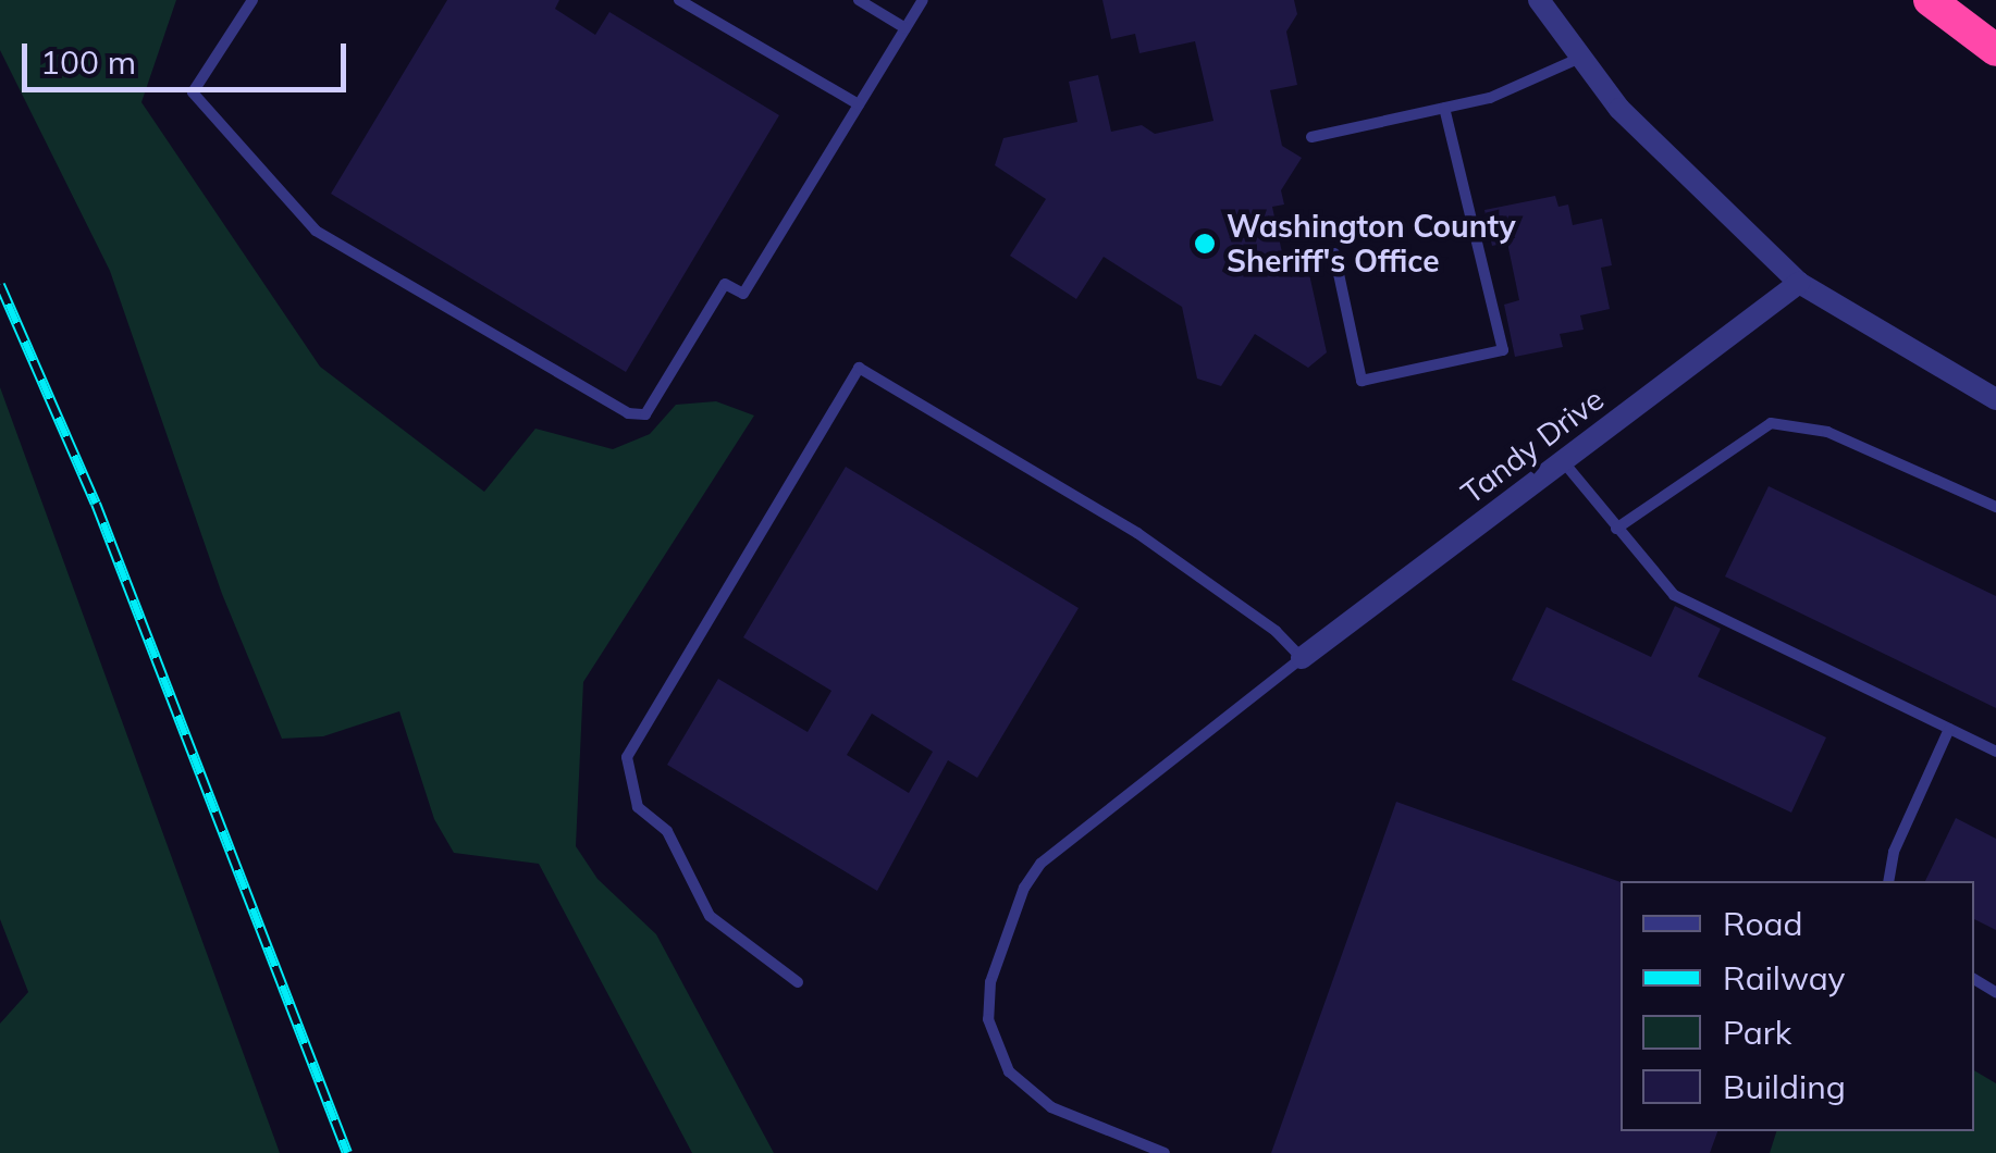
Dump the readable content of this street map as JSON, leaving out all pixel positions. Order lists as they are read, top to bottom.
{
  "streets": {
    "street": ["Tandy Drive"]
  },
  "places": ["Washington County Sheriff's Office"],
  "legend": [
    "Road",
    "Railway",
    "Park",
    "Building"
  ],
  "scale_bar": "100 m"
}
